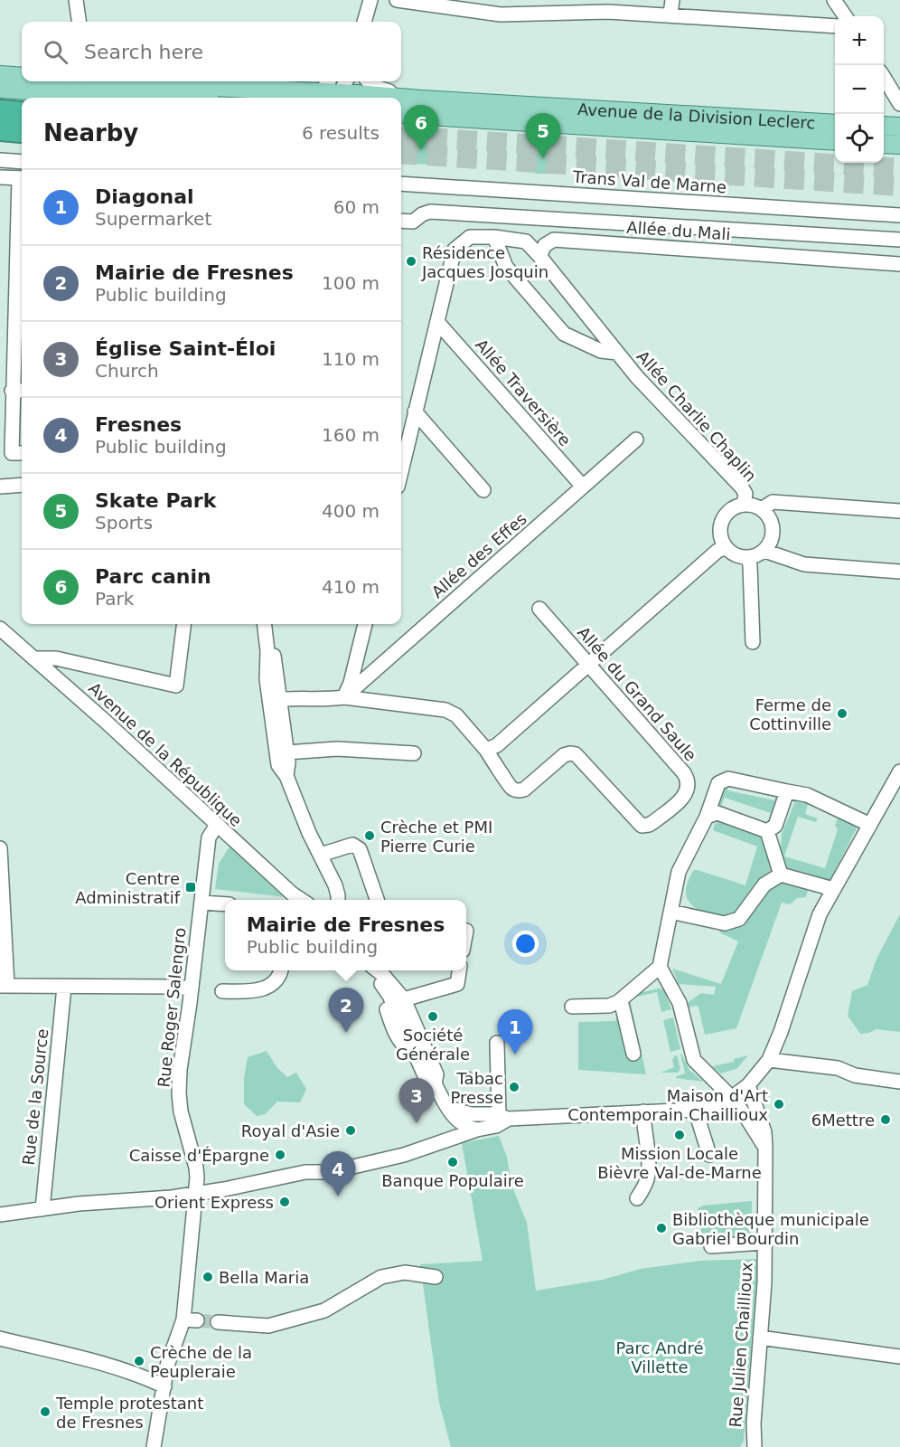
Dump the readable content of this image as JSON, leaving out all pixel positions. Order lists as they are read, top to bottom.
{
  "streets": {
    "main road": ["Avenue de la Division Leclerc"],
    "street": [
      "Trans Val de Marne",
      "Allée du Mali",
      "Allée Traversière",
      "Allée Charlie Chaplin",
      "Allée des Effes",
      "Allée du Grand Saule",
      "Avenue de la République",
      "Rue Roger Salengro",
      "Rue de la Source",
      "Rue Julien Chaillioux"
    ]
  },
  "crossings": [
    ["Allée du Mali", "Allée Charlie Chaplin"],
    ["Allée Traversière", "Allée des Effes"],
    ["Avenue de la République", "Rue Roger Salengro"]
  ],
  "parks": ["Parc André Villette"],
  "places": {
    "other": [
      "Résidence Jacques Josquin",
      "Ferme de Cottinville",
      "Crèche et PMI Pierre Curie",
      "Société Générale",
      "Tabac Presse",
      "Maison d'Art Contemporain Chaillioux",
      "6Mettre",
      "Royal d'Asie",
      "Mission Locale Bièvre Val-de-Marne",
      "Caisse d'Épargne",
      "Banque Populaire",
      "Orient Express",
      "Bibliothèque municipale Gabriel Bourdin",
      "Bella Maria",
      "Crèche de la Peupleraie",
      "Temple protestant de Fresnes"
    ],
    "transit": ["Centre Administratif"]
  },
  "page": {
    "map_buttons": ["+", "−"],
    "search": "Search here",
    "heading": ["Nearby", "6 results"],
    "pins": [
      "6",
      "5",
      "2",
      "1",
      "3",
      "4"
    ],
    "list": [
      {
        "mark": "1",
        "name": "Diagonal",
        "note": "Supermarket",
        "value": "60 m"
      },
      {
        "mark": "2",
        "name": "Mairie de Fresnes",
        "note": "Public building",
        "value": "100 m"
      },
      {
        "mark": "3",
        "name": "Église Saint-Éloi",
        "note": "Church",
        "value": "110 m"
      },
      {
        "mark": "4",
        "name": "Fresnes",
        "note": "Public building",
        "value": "160 m"
      },
      {
        "mark": "5",
        "name": "Skate Park",
        "note": "Sports",
        "value": "400 m"
      },
      {
        "mark": "6",
        "name": "Parc canin",
        "note": "Park",
        "value": "410 m"
      }
    ],
    "popup": ["Mairie de Fresnes", "Public building"]
  }
}
